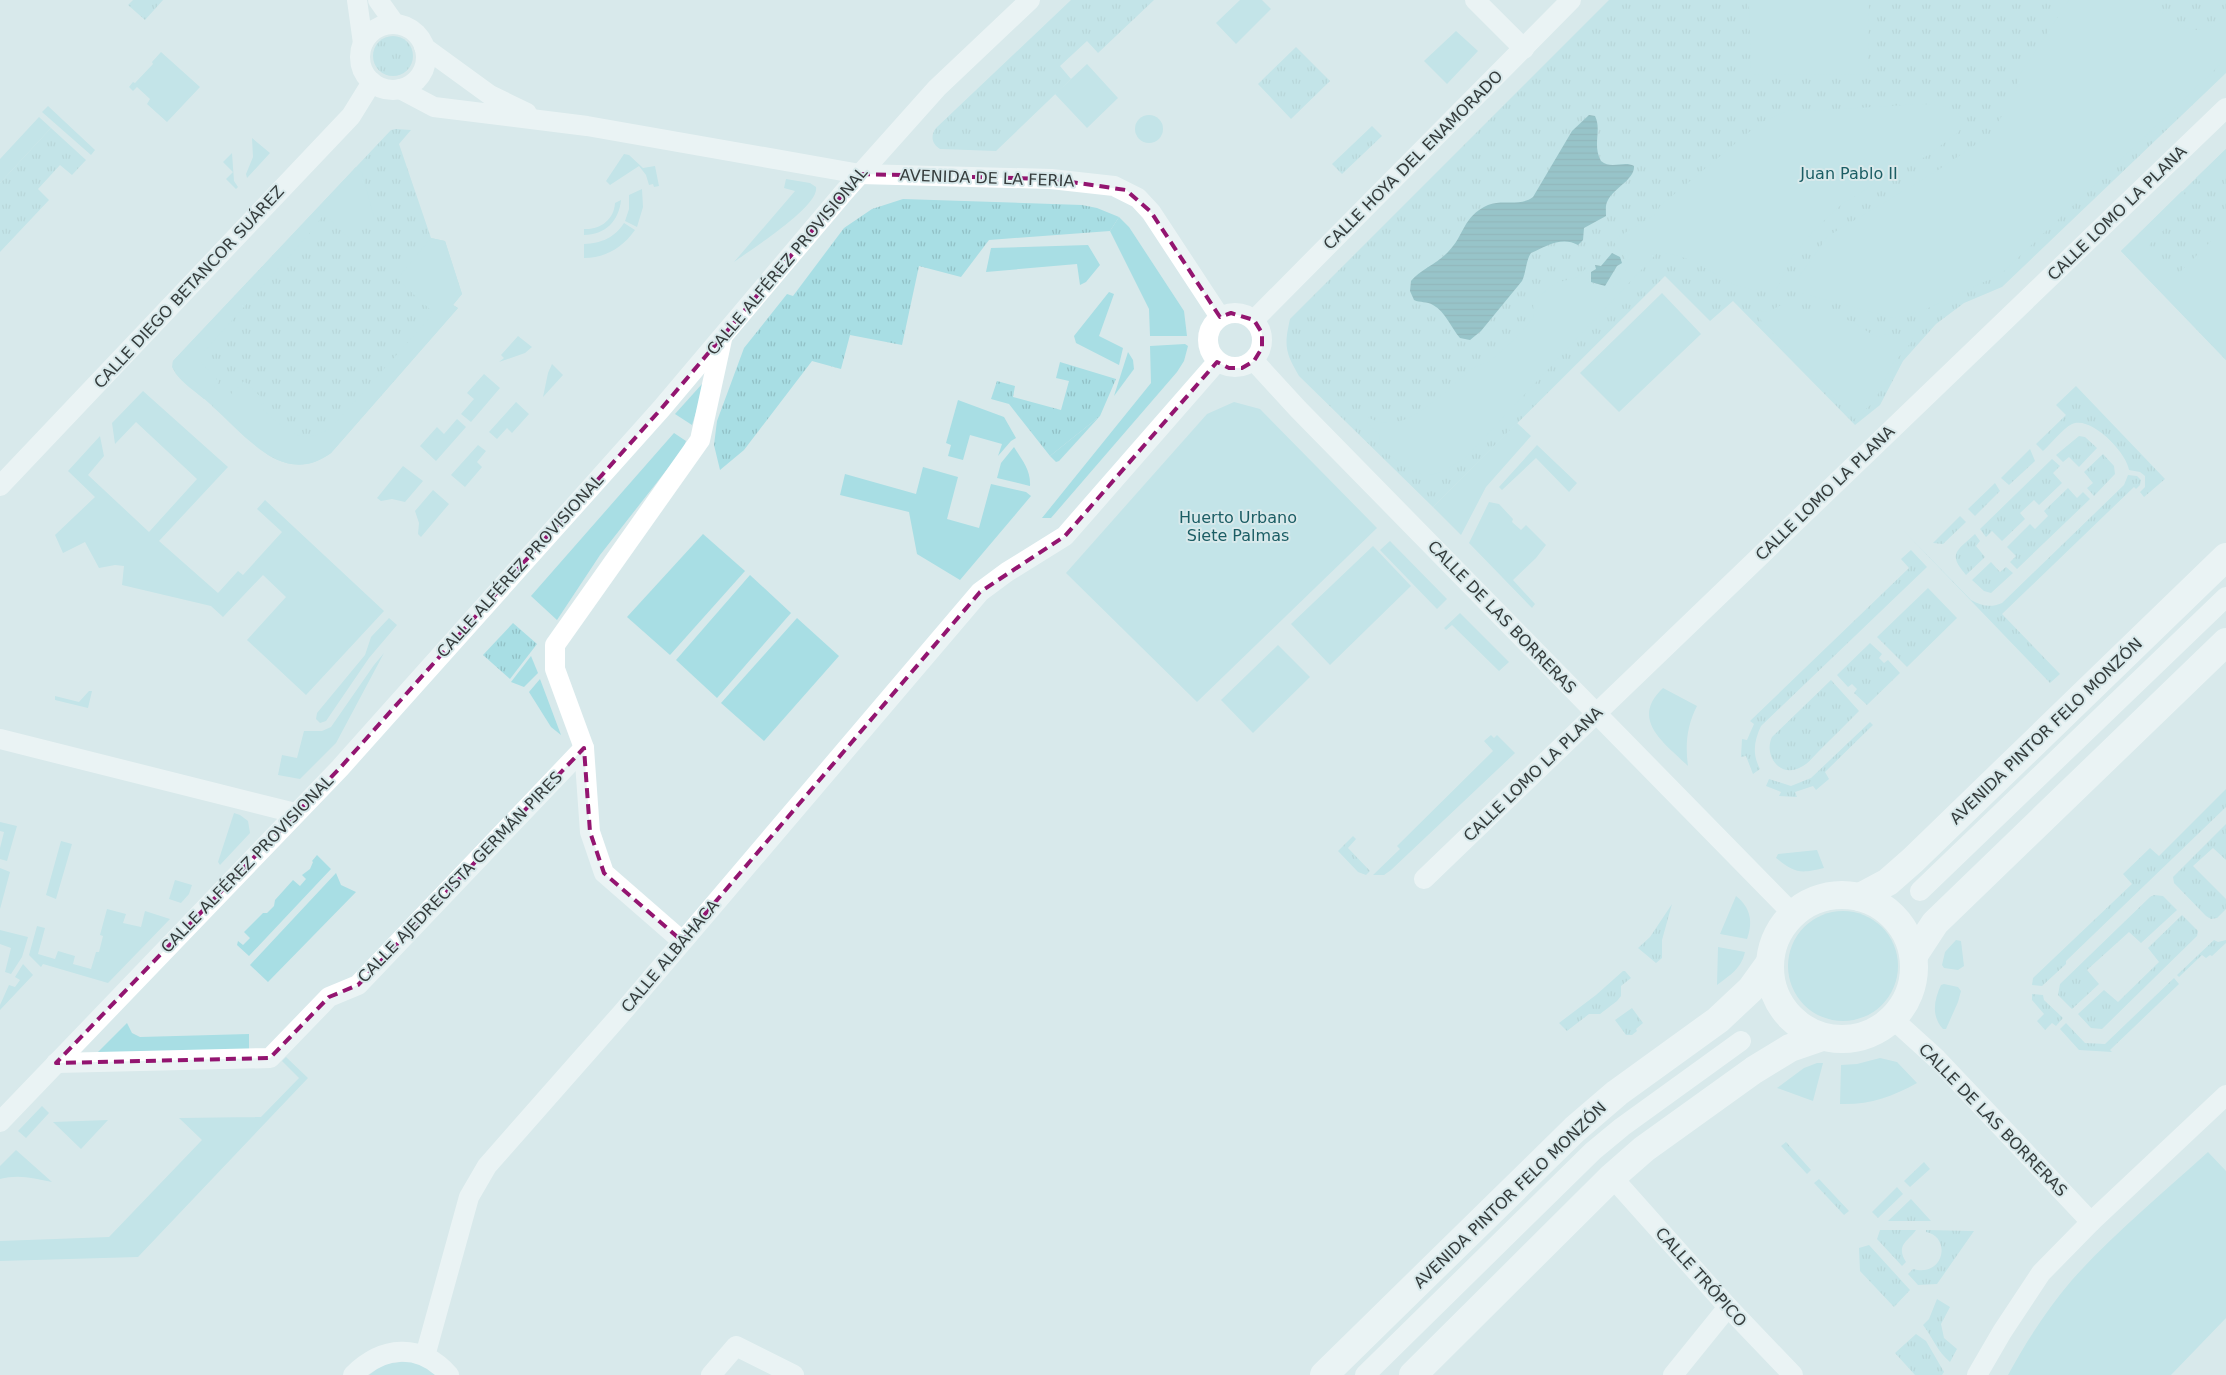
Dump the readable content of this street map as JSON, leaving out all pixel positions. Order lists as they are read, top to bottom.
{
  "streets": {
    "street": [
      "CALLE HOYA DEL ENAMORADO",
      "AVENIDA DE LA FERIA",
      "CALLE LOMO LA PLANA",
      "CALLE ALFÉREZ PROVISIONAL",
      "CALLE DIEGO BETANCOR SUÁREZ",
      "CALLE DE LAS BORRERAS",
      "AVENIDA PINTOR FELO MONZÓN",
      "CALLE AJEDRECISTA GERMÁN PIRES",
      "CALLE ALBAHACA",
      "CALLE TRÓPICO"
    ]
  },
  "crossings": [
    ["CALLE HOYA DEL ENAMORADO", "AVENIDA DE LA FERIA"],
    ["CALLE HOYA DEL ENAMORADO", "CALLE DE LAS BORRERAS"],
    ["CALLE HOYA DEL ENAMORADO", "CALLE ALBAHACA"],
    ["AVENIDA DE LA FERIA", "CALLE ALFÉREZ PROVISIONAL"],
    ["AVENIDA DE LA FERIA", "CALLE DIEGO BETANCOR SUÁREZ"],
    ["AVENIDA DE LA FERIA", "CALLE DE LAS BORRERAS"],
    ["AVENIDA DE LA FERIA", "CALLE ALBAHACA"],
    ["CALLE LOMO LA PLANA", "CALLE DE LAS BORRERAS"],
    ["CALLE ALFÉREZ PROVISIONAL", "CALLE AJEDRECISTA GERMÁN PIRES"],
    ["CALLE DE LAS BORRERAS", "AVENIDA PINTOR FELO MONZÓN"],
    ["CALLE DE LAS BORRERAS", "CALLE ALBAHACA"]
  ],
  "parks": ["Juan Pablo II", "Huerto Urbano Siete Palmas"]
}
